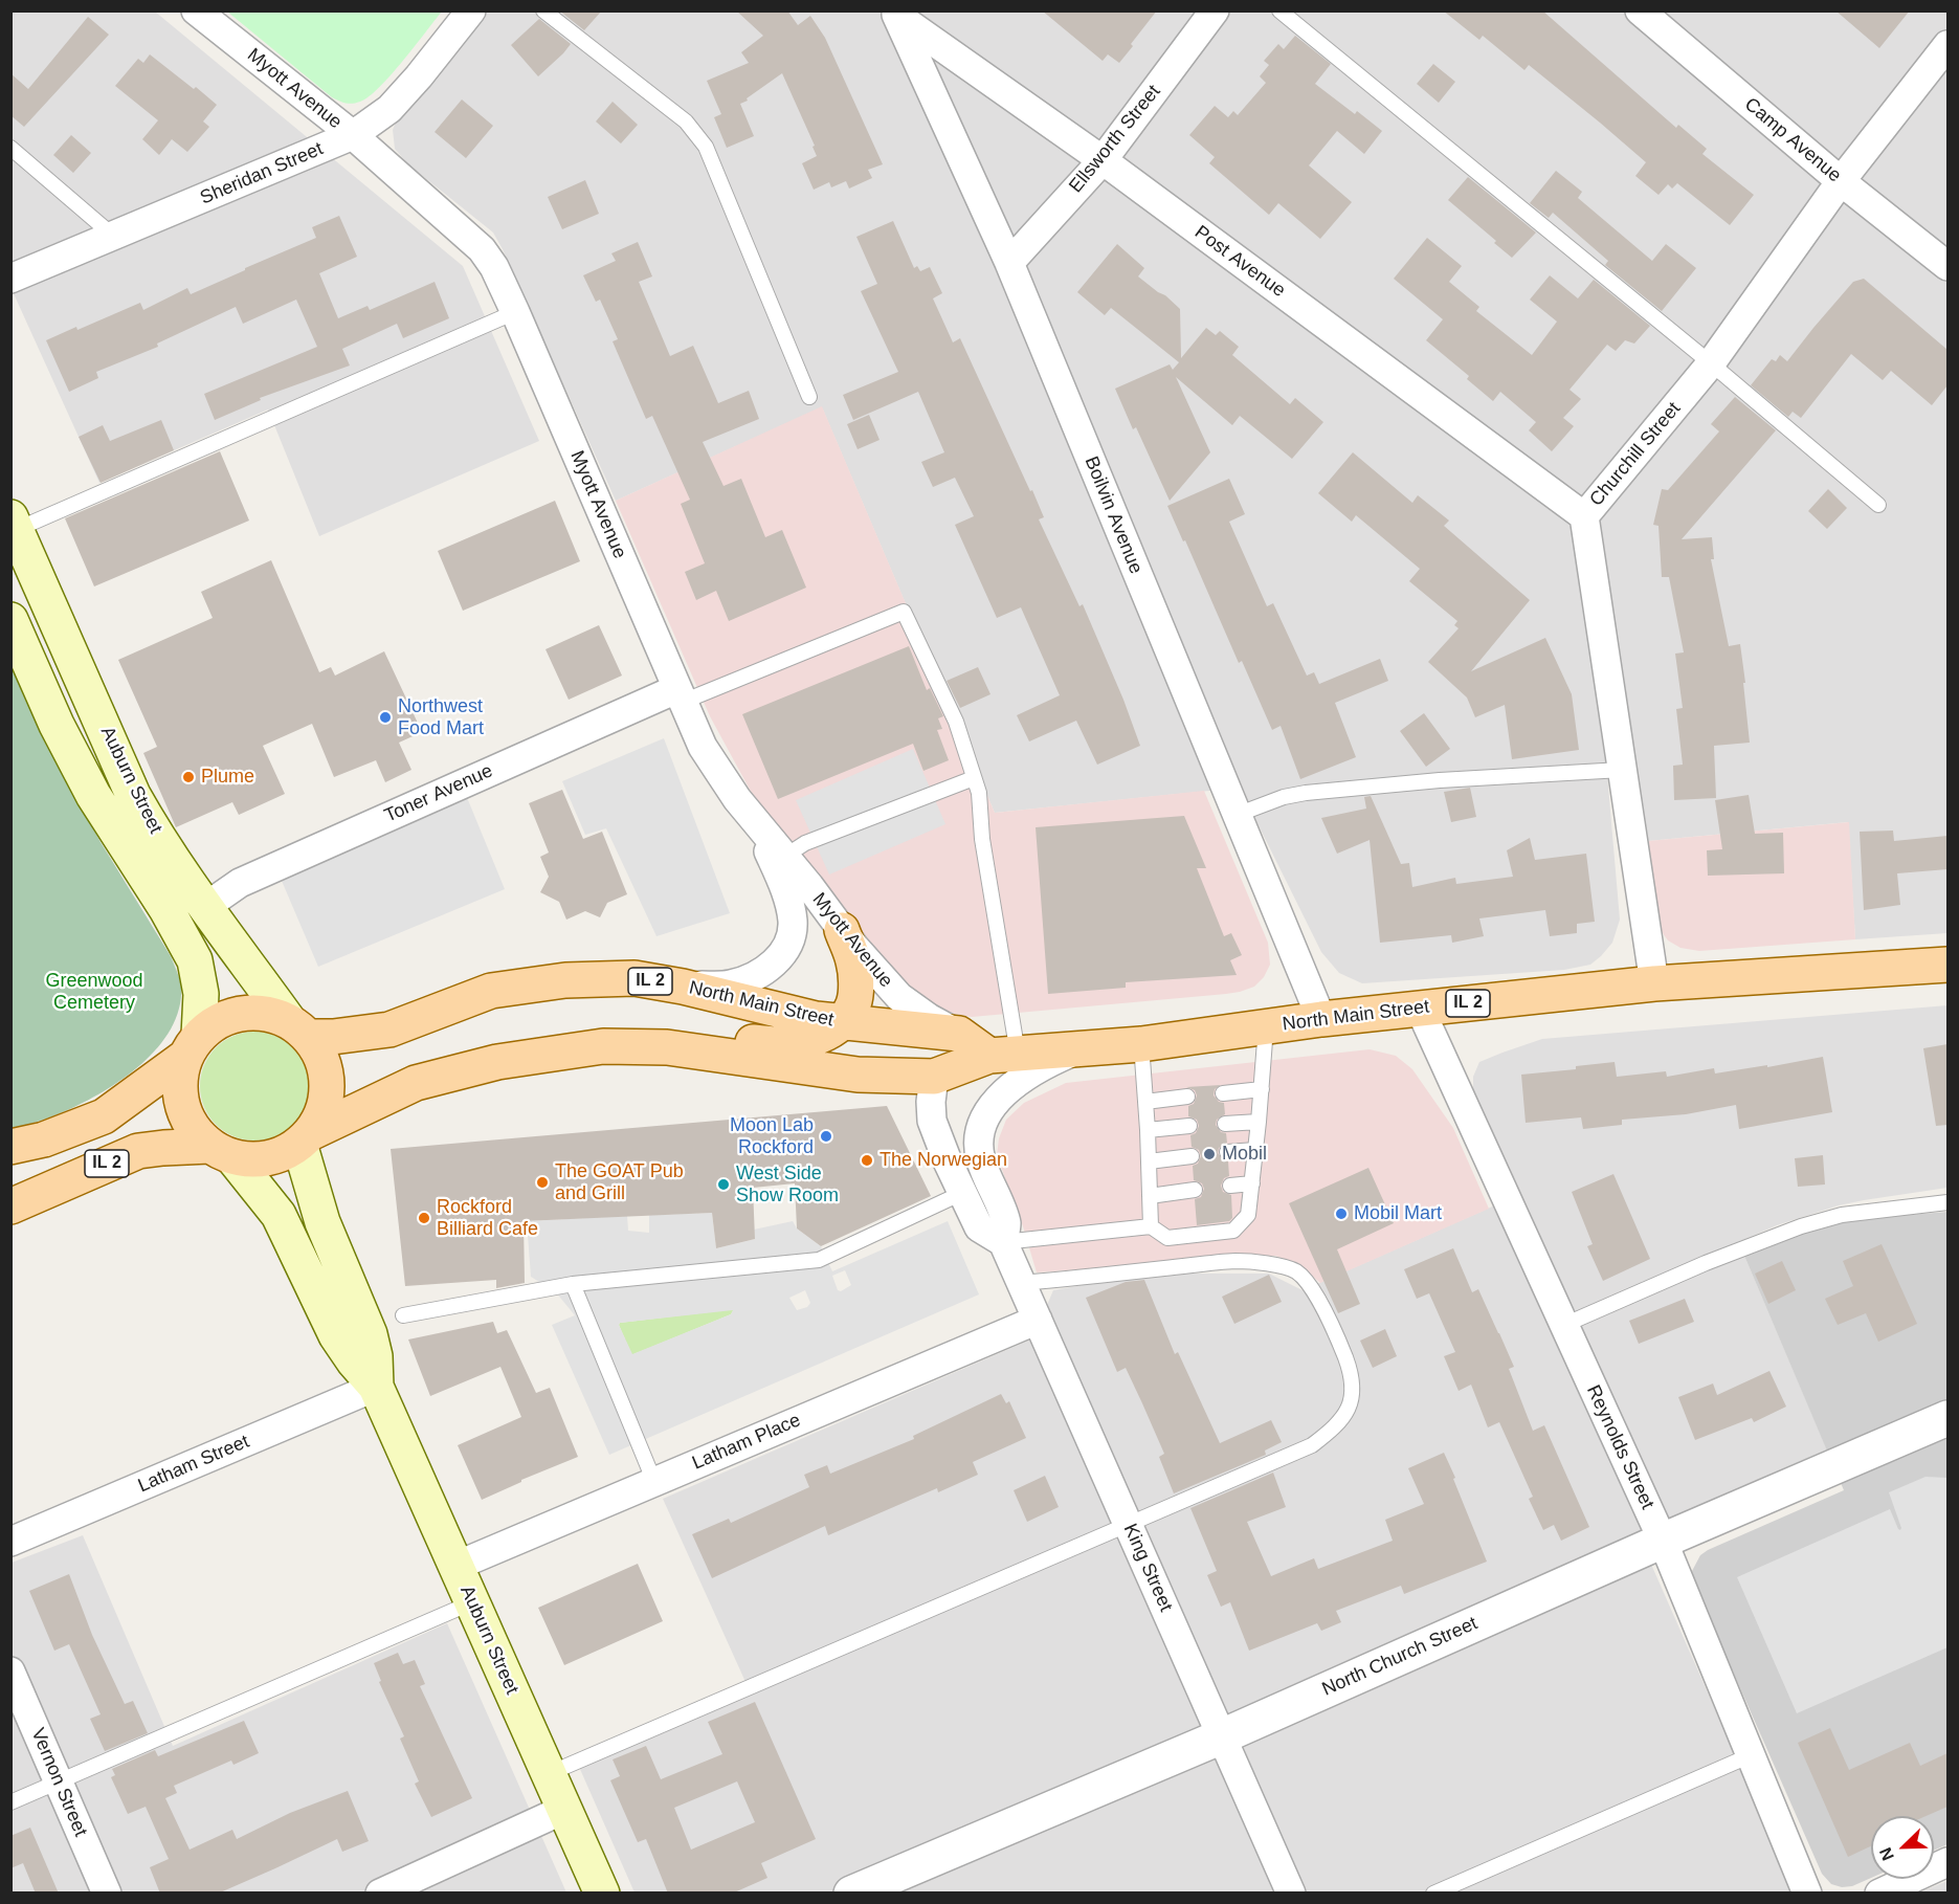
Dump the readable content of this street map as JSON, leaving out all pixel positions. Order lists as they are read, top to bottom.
{
  "streets": {
    "main road": ["Auburn Street", "IL 2", "North Main Street"],
    "street": [
      "Myott Avenue",
      "Ellsworth Street",
      "Camp Avenue",
      "Sheridan Street",
      "Post Avenue",
      "Churchill Street",
      "Boilvin Avenue",
      "Toner Avenue",
      "Latham Place",
      "Reynolds Street",
      "Latham Street",
      "King Street",
      "North Church Street",
      "Vernon Street"
    ]
  },
  "crossings": [
    ["Myott Avenue", "Sheridan Street"],
    ["Myott Avenue", "Toner Avenue"],
    ["Myott Avenue", "North Main Street"],
    ["Ellsworth Street", "Post Avenue"],
    ["Ellsworth Street", "Boilvin Avenue"],
    ["Camp Avenue", "Churchill Street"],
    ["Post Avenue", "Churchill Street"],
    ["Post Avenue", "Boilvin Avenue"],
    ["Churchill Street", "North Main Street"],
    ["Boilvin Avenue", "North Main Street"],
    ["Auburn Street", "Toner Avenue"],
    ["Auburn Street", "IL 2"],
    ["Auburn Street", "North Main Street"],
    ["Auburn Street", "Latham Place"],
    ["Auburn Street", "Latham Street"],
    ["IL 2", "North Main Street"],
    ["North Main Street", "Reynolds Street"],
    ["North Main Street", "King Street"],
    ["Latham Place", "King Street"],
    ["Reynolds Street", "North Church Street"],
    ["King Street", "North Church Street"]
  ],
  "parks": ["Greenwood Cemetery"],
  "places": [
    "Northwest Food Mart",
    "Plume",
    "Moon Lab Rockford",
    "Mobil",
    "The Norwegian",
    "The GOAT Pub and Grill",
    "West Side Show Room",
    "Mobil Mart",
    "Rockford Billiard Cafe"
  ],
  "north": "bottom left"
}
